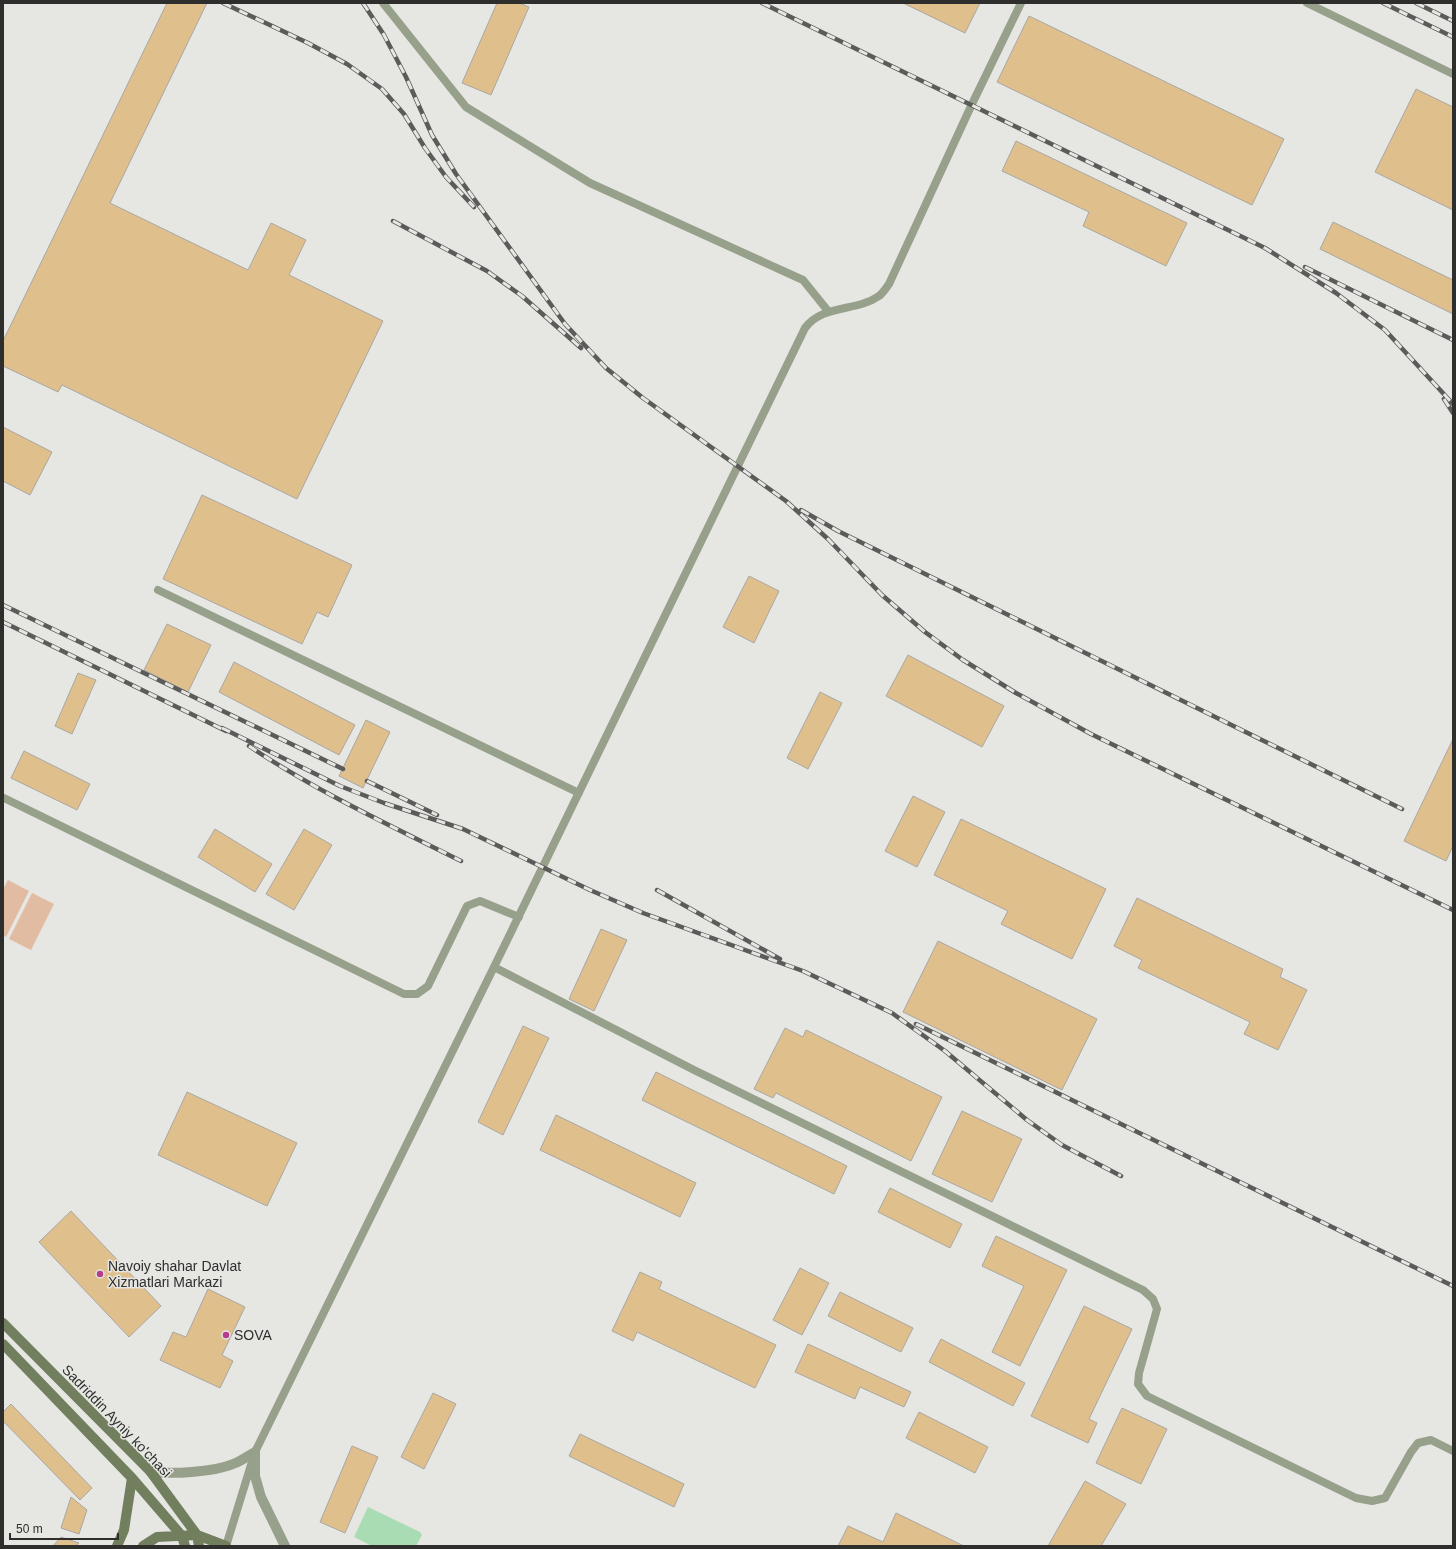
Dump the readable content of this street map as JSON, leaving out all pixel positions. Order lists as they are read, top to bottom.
{
  "streets": {
    "main road": ["Sadriddin Ayniy ko'chasi"]
  },
  "places": ["Navoiy shahar Davlat Xizmatlari Markazi", "SOVA"],
  "scale_bar": "50 m"
}
